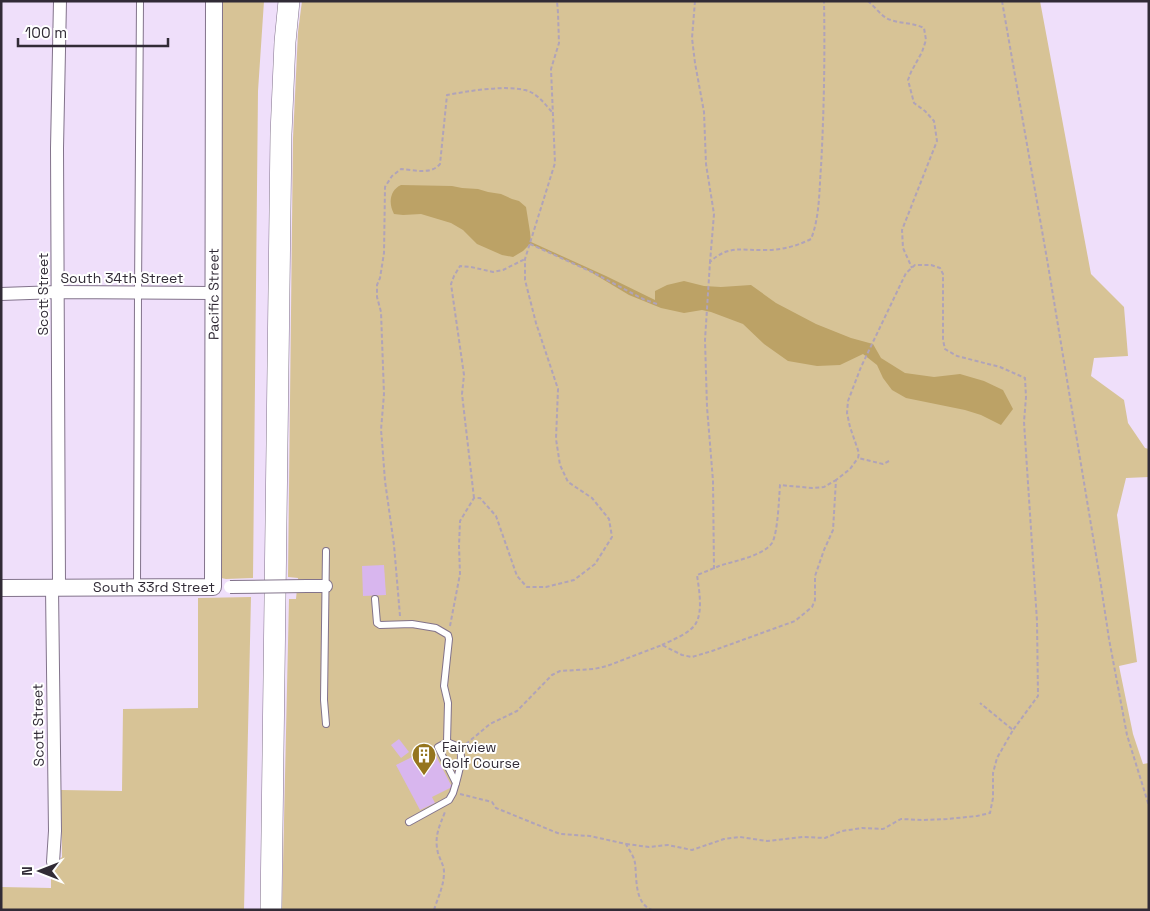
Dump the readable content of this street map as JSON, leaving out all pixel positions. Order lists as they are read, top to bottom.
{
  "streets": {
    "street": [
      "South 34th Street",
      "Scott Street",
      "Pacific Street",
      "South 33rd Street"
    ]
  },
  "crossings": [
    ["South 34th Street", "Scott Street"],
    ["South 34th Street", "Pacific Street"],
    ["Scott Street", "South 33rd Street"],
    ["Pacific Street", "South 33rd Street"]
  ],
  "places": {
    "building": ["Fairview Golf Course"]
  },
  "scale_bar": "100 m",
  "north": "left"
}
